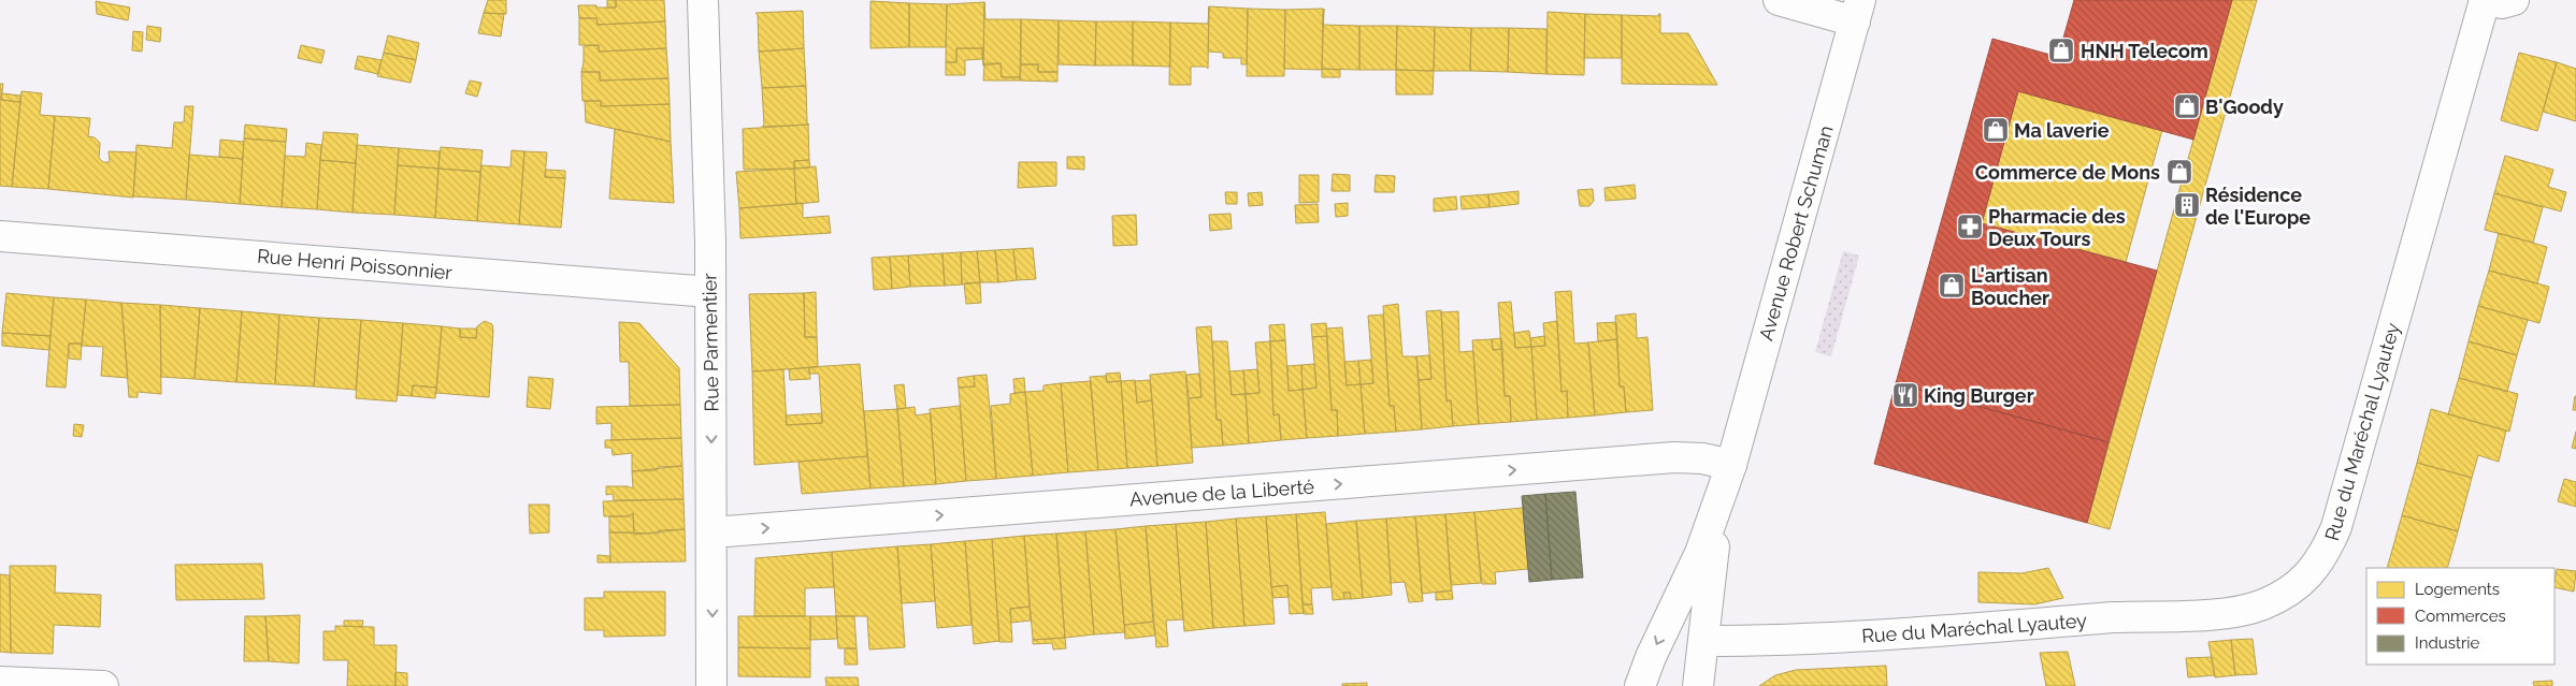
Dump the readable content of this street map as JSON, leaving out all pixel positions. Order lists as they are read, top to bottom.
{
  "streets": {
    "street": [
      "Avenue Robert Schuman",
      "Rue Henri Poissonnier",
      "Rue Parmentier",
      "Rue du Maréchal Lyautey",
      "Avenue de la Liberté"
    ]
  },
  "crossings": [
    ["Avenue Robert Schuman", "Rue du Maréchal Lyautey"],
    ["Avenue Robert Schuman", "Avenue de la Liberté"],
    ["Rue Henri Poissonnier", "Rue Parmentier"],
    ["Rue Parmentier", "Avenue de la Liberté"]
  ],
  "one_way": ["Rue Parmentier", "Avenue de la Liberté"],
  "places": {
    "shop": [
      "HNH Telecom",
      "B'Goody",
      "Ma laverie",
      "Commerce de Mons",
      "L'artisan Boucher"
    ],
    "building": ["Résidence de l'Europe"],
    "pharmacy": ["Pharmacie des Deux Tours"],
    "restaurant": ["King Burger"]
  },
  "legend": ["Logements", "Commerces", "Industrie"]
}
